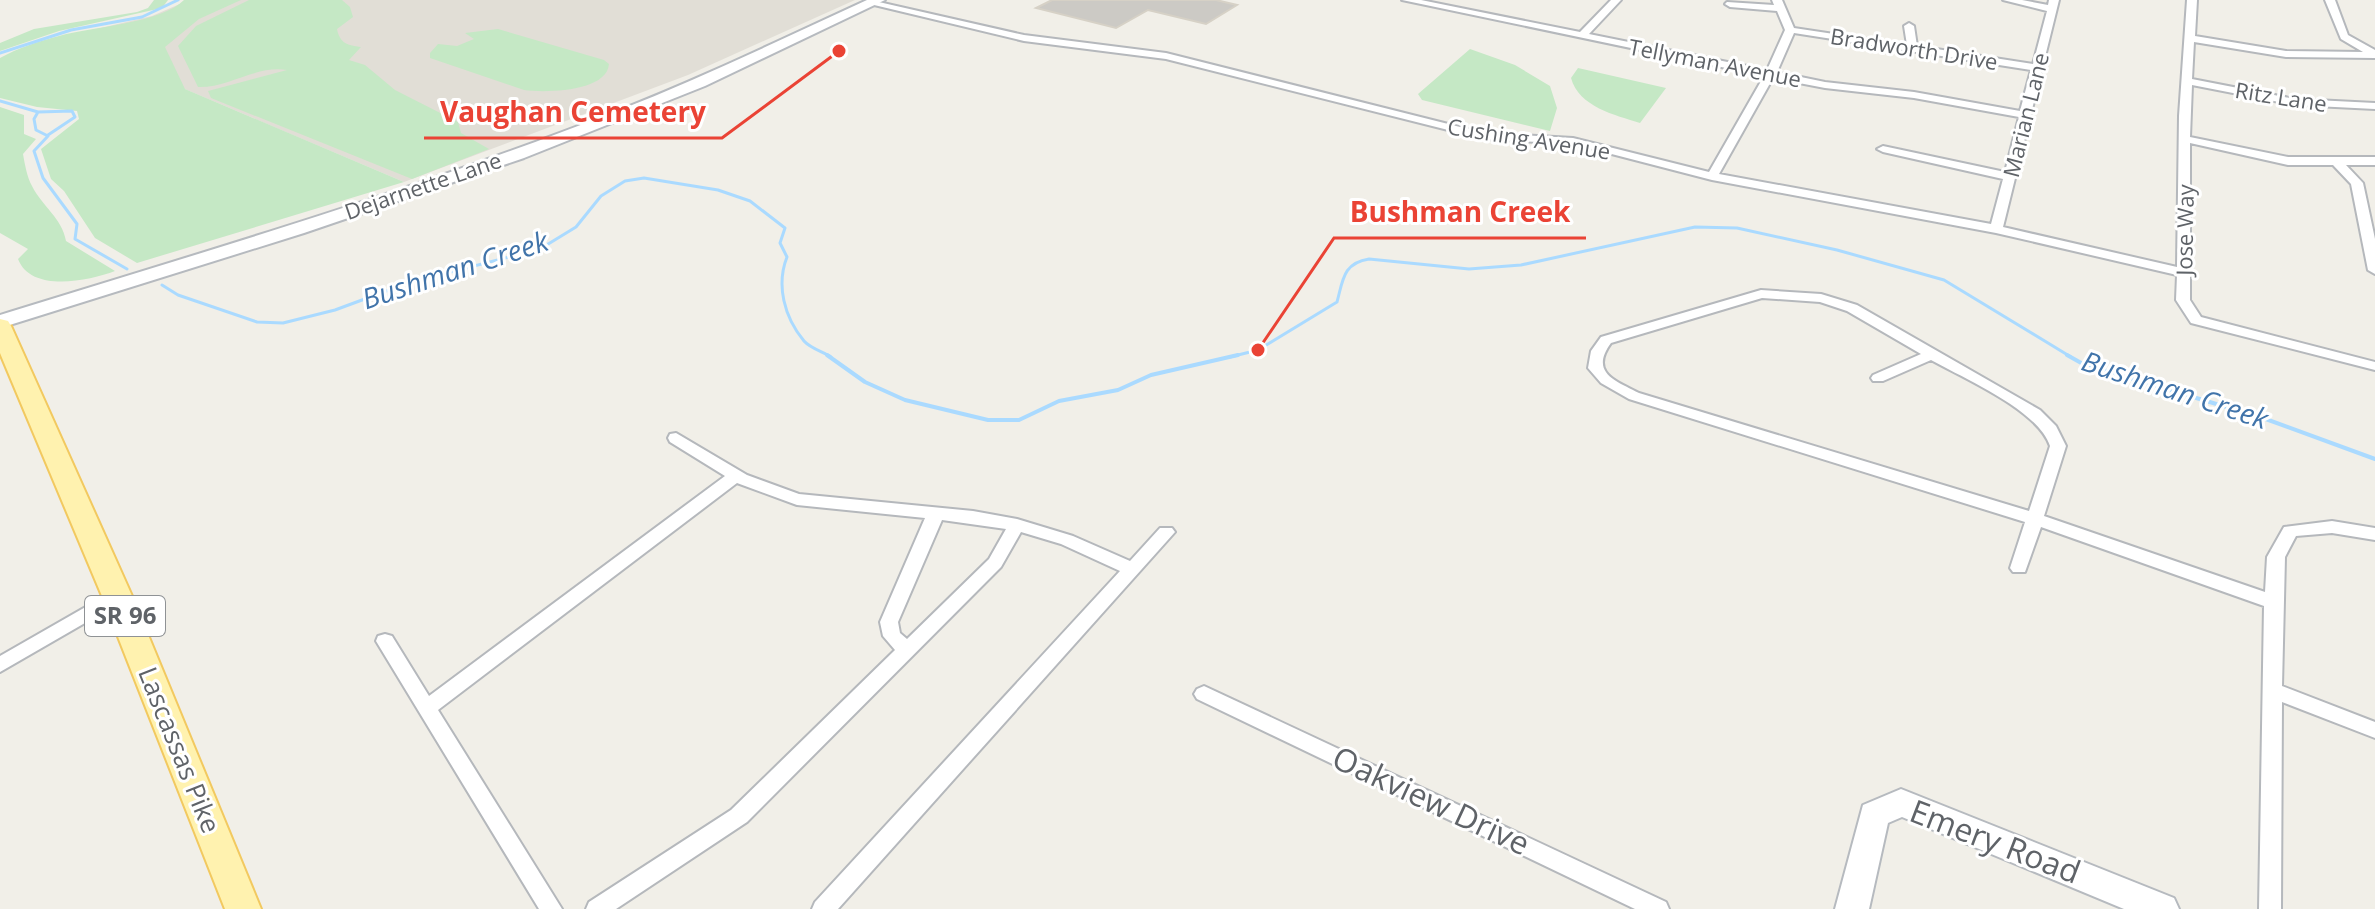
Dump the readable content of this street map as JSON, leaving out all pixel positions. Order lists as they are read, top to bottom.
{
  "streets": {
    "main road": [
      "Dejarnette Lane",
      "SR 96",
      "Lascassas Pike",
      "Emery Road"
    ],
    "street": [
      "Bradworth Drive",
      "Tellyman Avenue",
      "Ritz Lane",
      "Marian Lane",
      "Cushing Avenue",
      "Jose Way",
      "Oakview Drive"
    ]
  },
  "crossings": [
    ["Bradworth Drive", "Marian Lane"],
    ["Tellyman Avenue", "Marian Lane"],
    ["Ritz Lane", "Jose Way"],
    ["Marian Lane", "Cushing Avenue"],
    ["Cushing Avenue", "Dejarnette Lane"],
    ["Cushing Avenue", "Jose Way"],
    ["Dejarnette Lane", "Lascassas Pike"]
  ],
  "water": ["Bushman Creek"],
  "places": ["Vaughan Cemetery", "Bushman Creek"]
}
